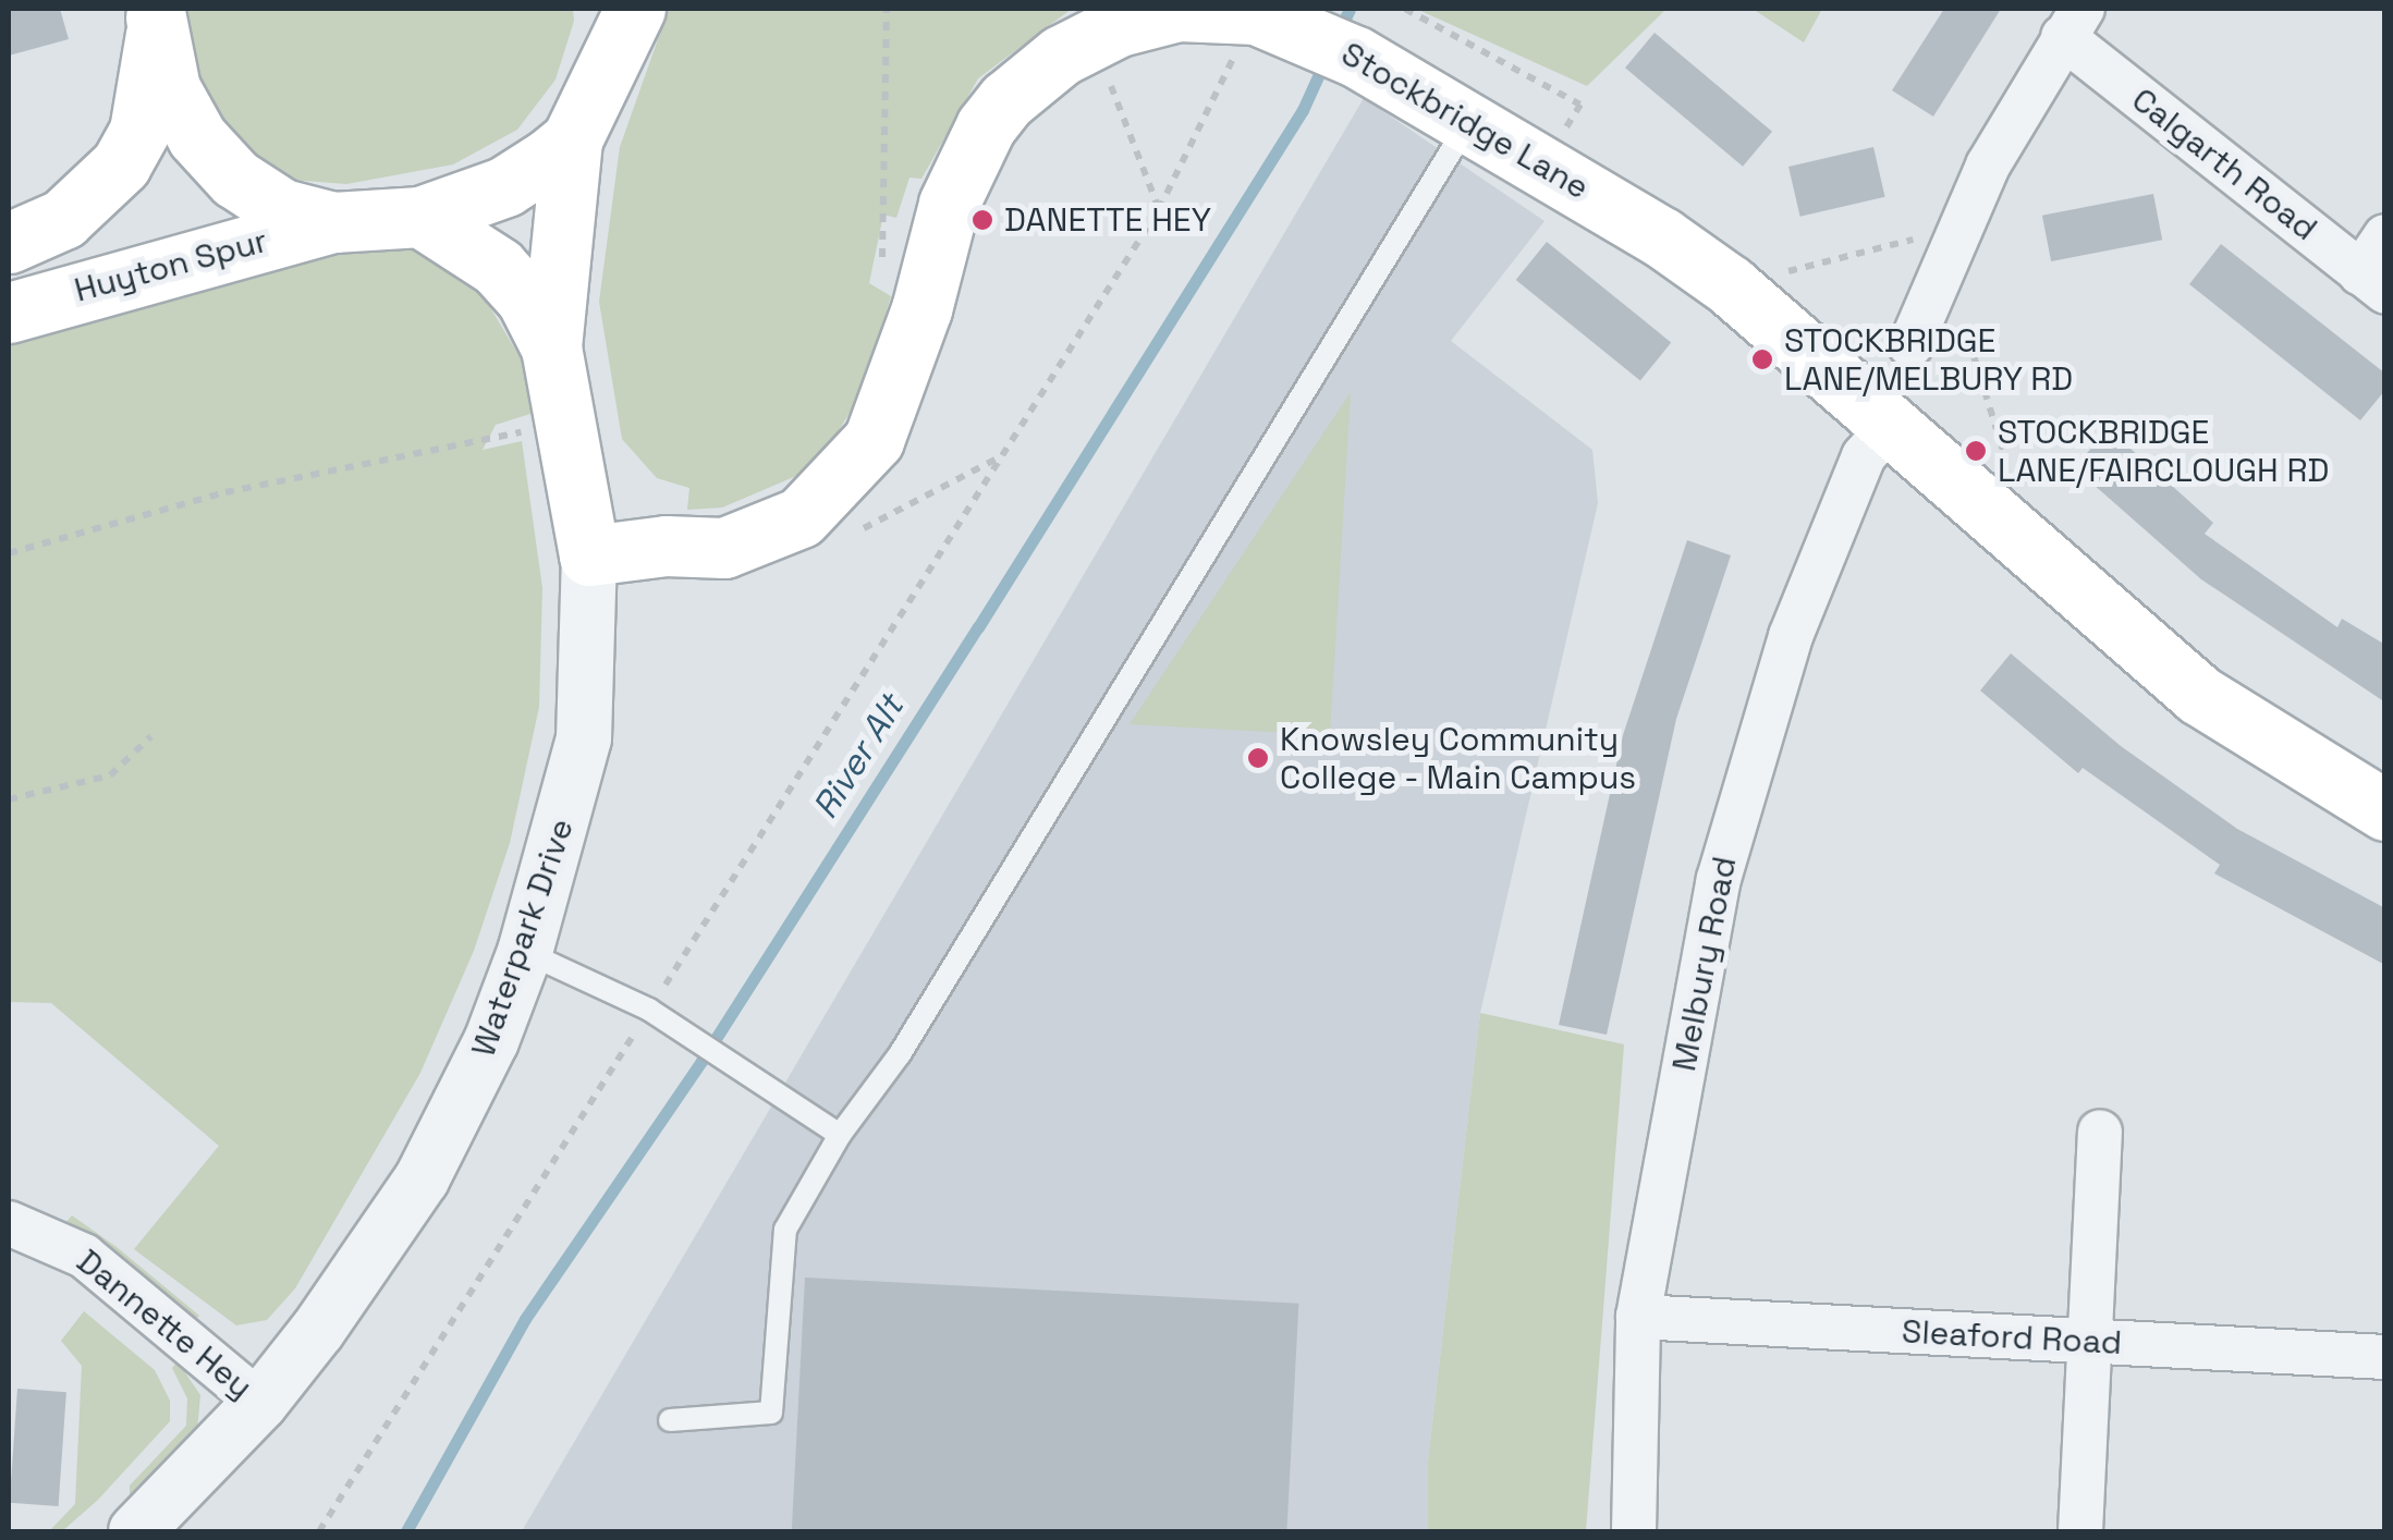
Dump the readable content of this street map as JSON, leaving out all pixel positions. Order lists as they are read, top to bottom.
{
  "streets": {
    "main road": ["Stockbridge Lane", "Huyton Spur"],
    "street": [
      "Calgarth Road",
      "Waterpark Drive",
      "Melbury Road",
      "Dannette Hey",
      "Sleaford Road"
    ]
  },
  "crossings": [
    ["Stockbridge Lane", "Waterpark Drive"],
    ["Stockbridge Lane", "Melbury Road"],
    ["Waterpark Drive", "Dannette Hey"],
    ["Melbury Road", "Sleaford Road"]
  ],
  "water": ["River Alt"],
  "places": [
    "DANETTE HEY",
    "STOCKBRIDGE LANE/MELBURY RD",
    "STOCKBRIDGE LANE/FAIRCLOUGH RD",
    "Knowsley Community College - Main Campus"
  ]
}
